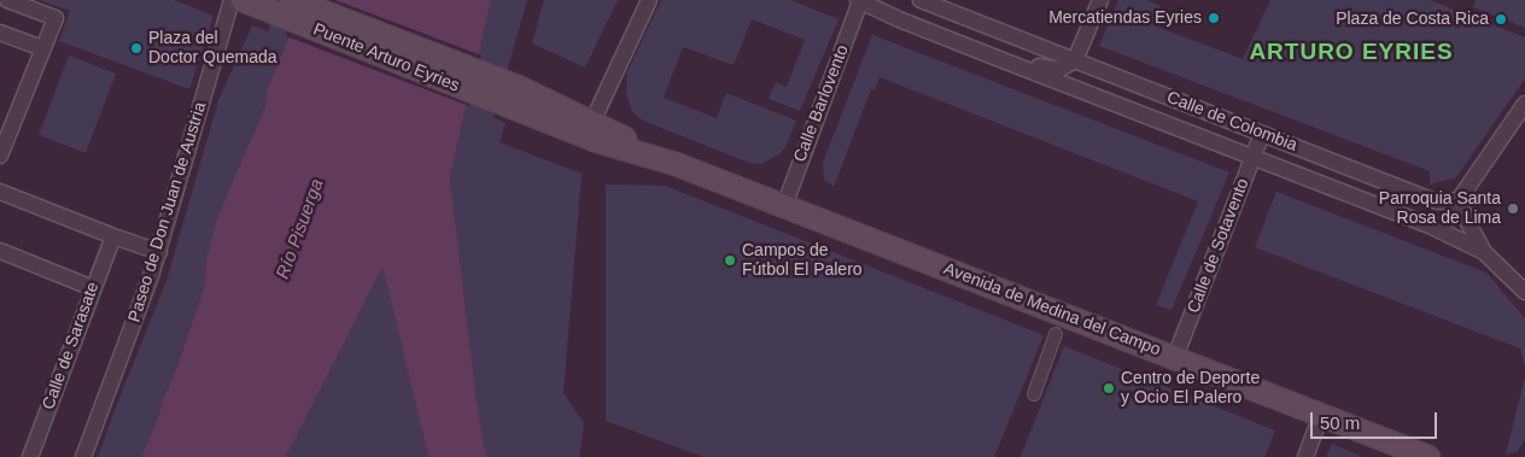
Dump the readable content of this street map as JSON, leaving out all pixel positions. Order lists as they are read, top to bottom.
{
  "streets": {
    "main road": ["Puente Arturo Eyries", "Avenida de Medina del Campo"],
    "street": [
      "Calle Barlovento",
      "Calle de Colombia",
      "Paseo de Don Juan de Austria",
      "Calle de Sotavento",
      "Calle de Sarasate"
    ]
  },
  "crossings": [
    ["Puente Arturo Eyries", "Avenida de Medina del Campo"],
    ["Calle Barlovento", "Calle de Colombia"],
    ["Calle Barlovento", "Avenida de Medina del Campo"],
    ["Calle de Colombia", "Calle de Sotavento"],
    ["Calle de Sotavento", "Avenida de Medina del Campo"]
  ],
  "districts": ["ARTURO EYRIES"],
  "water": ["Río Pisuerga"],
  "places": [
    "Mercatiendas Eyries",
    "Plaza de Costa Rica",
    "Plaza del Doctor Quemada",
    "Parroquia Santa Rosa de Lima",
    "Campos de Fútbol El Palero",
    "Centro de Deporte y Ocio El Palero"
  ],
  "scale_bar": "50 m"
}
